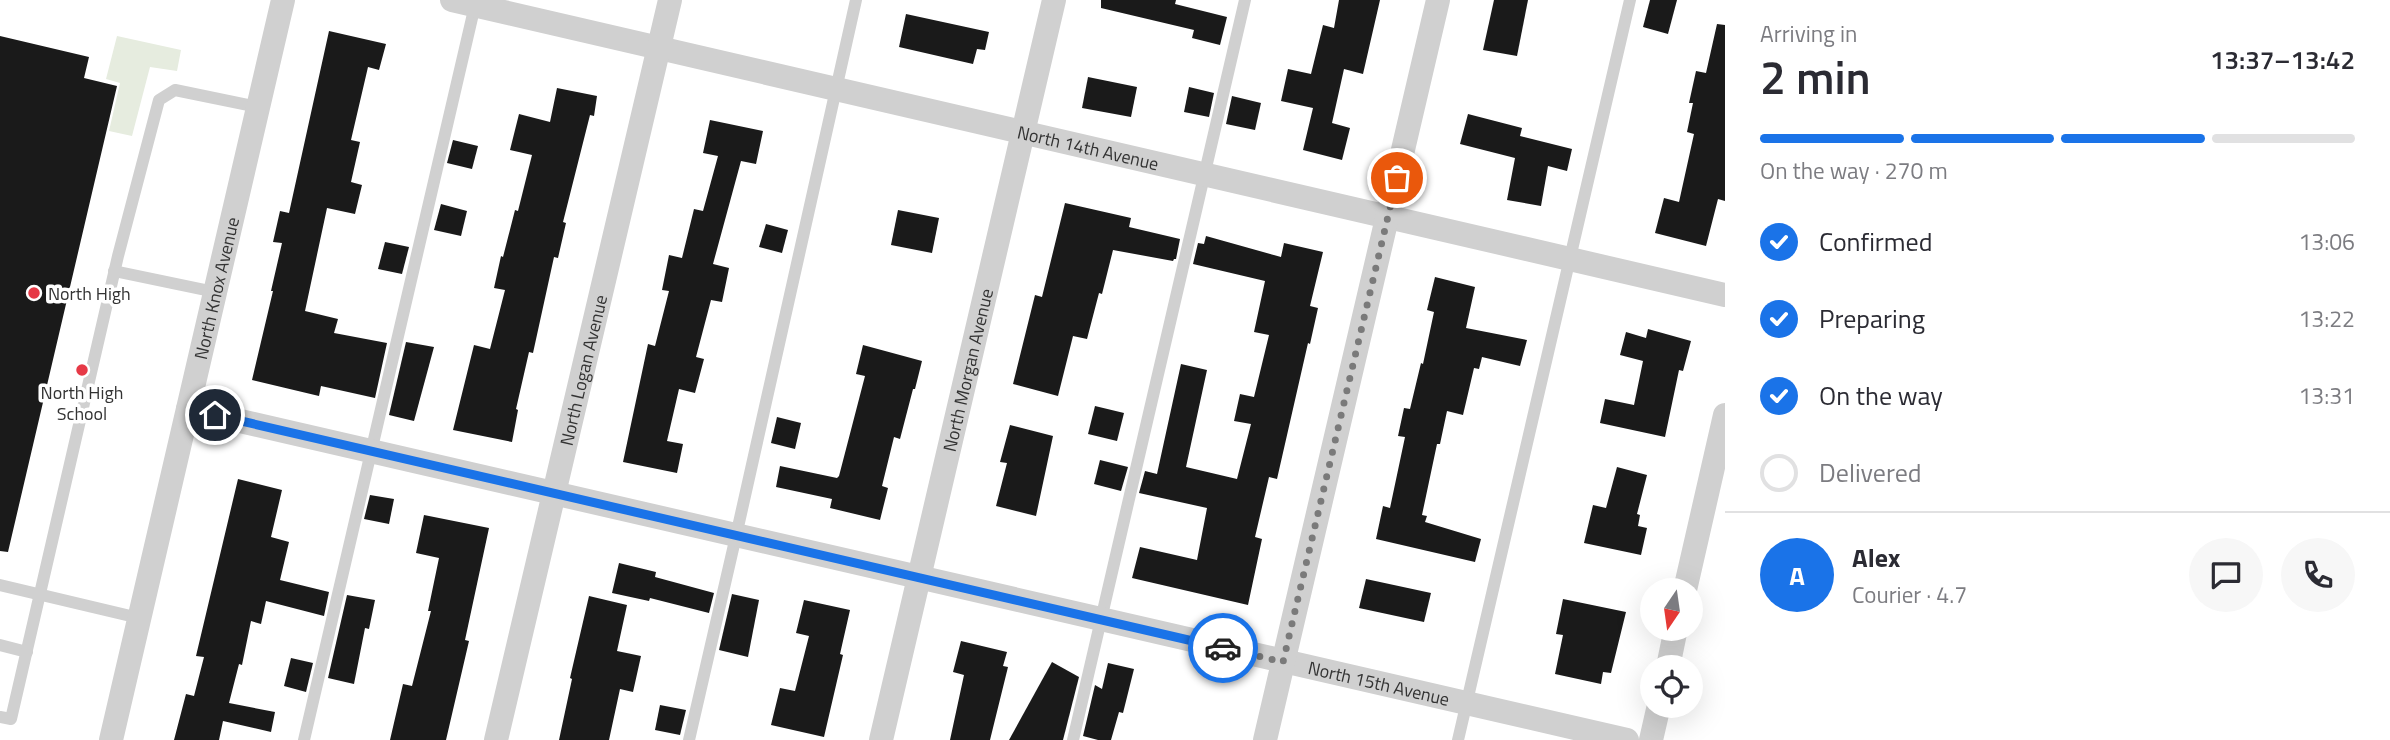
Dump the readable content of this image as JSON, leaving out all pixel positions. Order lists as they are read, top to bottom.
{
  "streets": {
    "street": [
      "North 14th Avenue",
      "North Knox Avenue",
      "North Logan Avenue",
      "North Morgan Avenue",
      "North 15th Avenue"
    ]
  },
  "crossings": [
    ["North 14th Avenue", "North Logan Avenue"],
    ["North 14th Avenue", "North Morgan Avenue"],
    ["North Knox Avenue", "North 15th Avenue"],
    ["North Logan Avenue", "North 15th Avenue"],
    ["North Morgan Avenue", "North 15th Avenue"]
  ],
  "places": ["North High", "North High School"],
  "north": "bottom",
  "page": {
    "heading": ["2 min", "Arriving in", "13:37–13:42"],
    "panel": ["Alex", "Courier · 4.7"],
    "bar": "On the way · 270 m",
    "list": [
      ["Confirmed", "13:06"],
      ["Preparing", "13:22"],
      ["On the way", "13:31"],
      "Delivered"
    ],
    "round": "A"
  }
}
